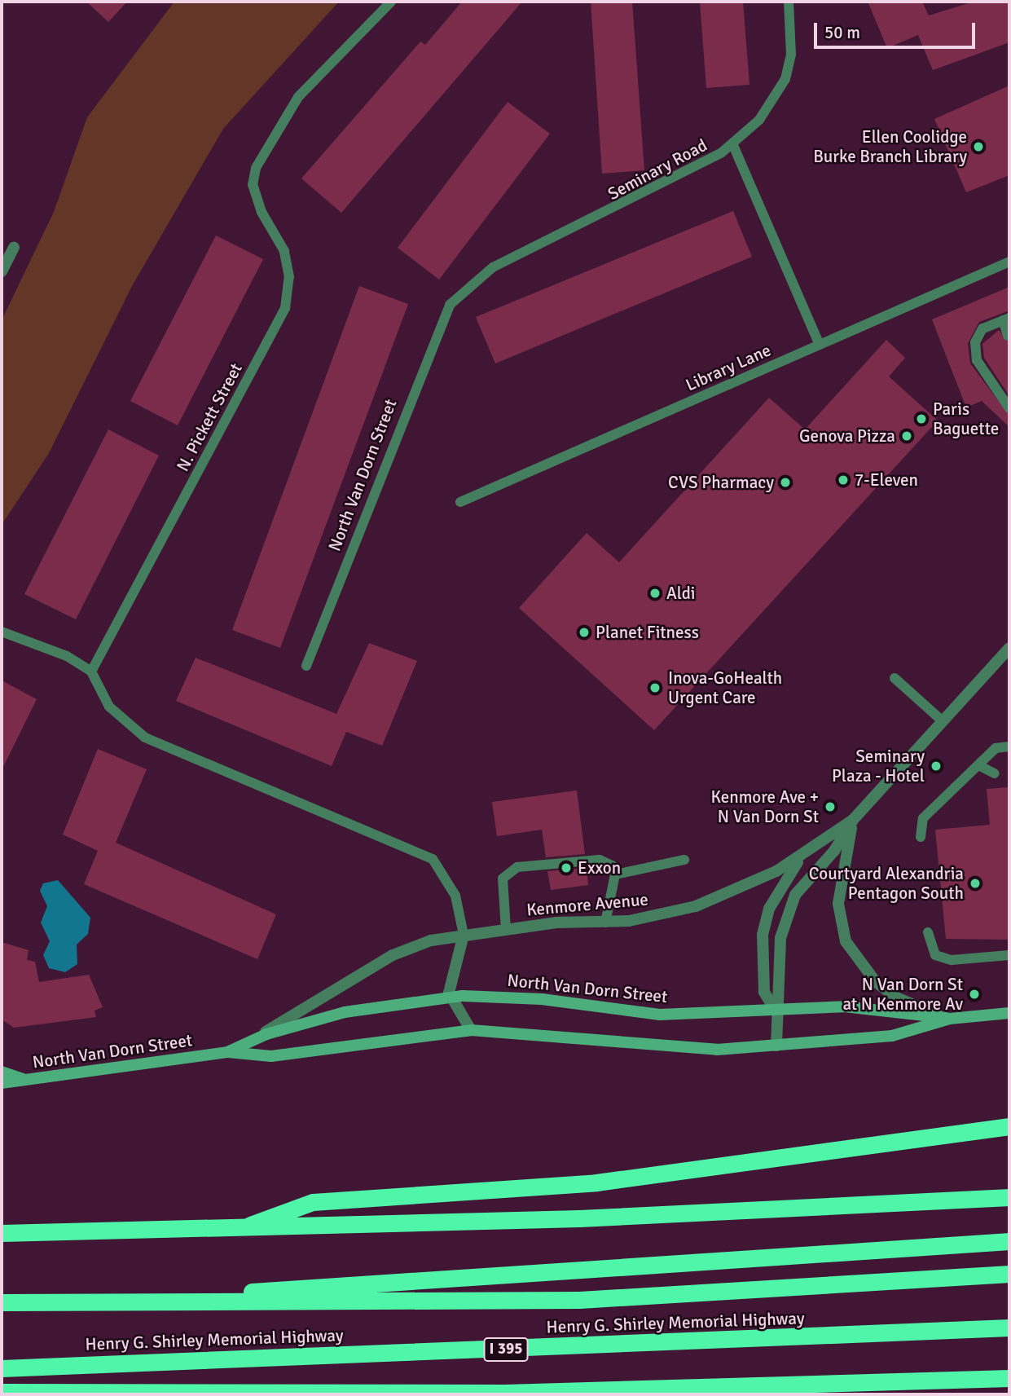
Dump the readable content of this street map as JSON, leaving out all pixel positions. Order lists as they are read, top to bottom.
{
  "streets": {
    "highway": ["Henry G. Shirley Memorial Highway", "I 395"],
    "main road": ["North Van Dorn Street"],
    "street": ["Kenmore Avenue"],
    "lane": ["Seminary Road", "Library Lane", "N. Pickett Street"]
  },
  "crossings": [
    ["Seminary Road", "North Van Dorn Street"],
    ["North Van Dorn Street", "Kenmore Avenue"]
  ],
  "places": [
    "Ellen Coolidge Burke Branch Library",
    "Paris Baguette",
    "Genova Pizza",
    "7-Eleven",
    "CVS Pharmacy",
    "Aldi",
    "Planet Fitness",
    "Inova-GoHealth Urgent Care",
    "Seminary Plaza - Hotel",
    "Kenmore Ave + N Van Dorn St",
    "Exxon",
    "Courtyard Alexandria Pentagon South",
    "N Van Dorn St at N Kenmore Av"
  ],
  "scale_bar": "50 m"
}
